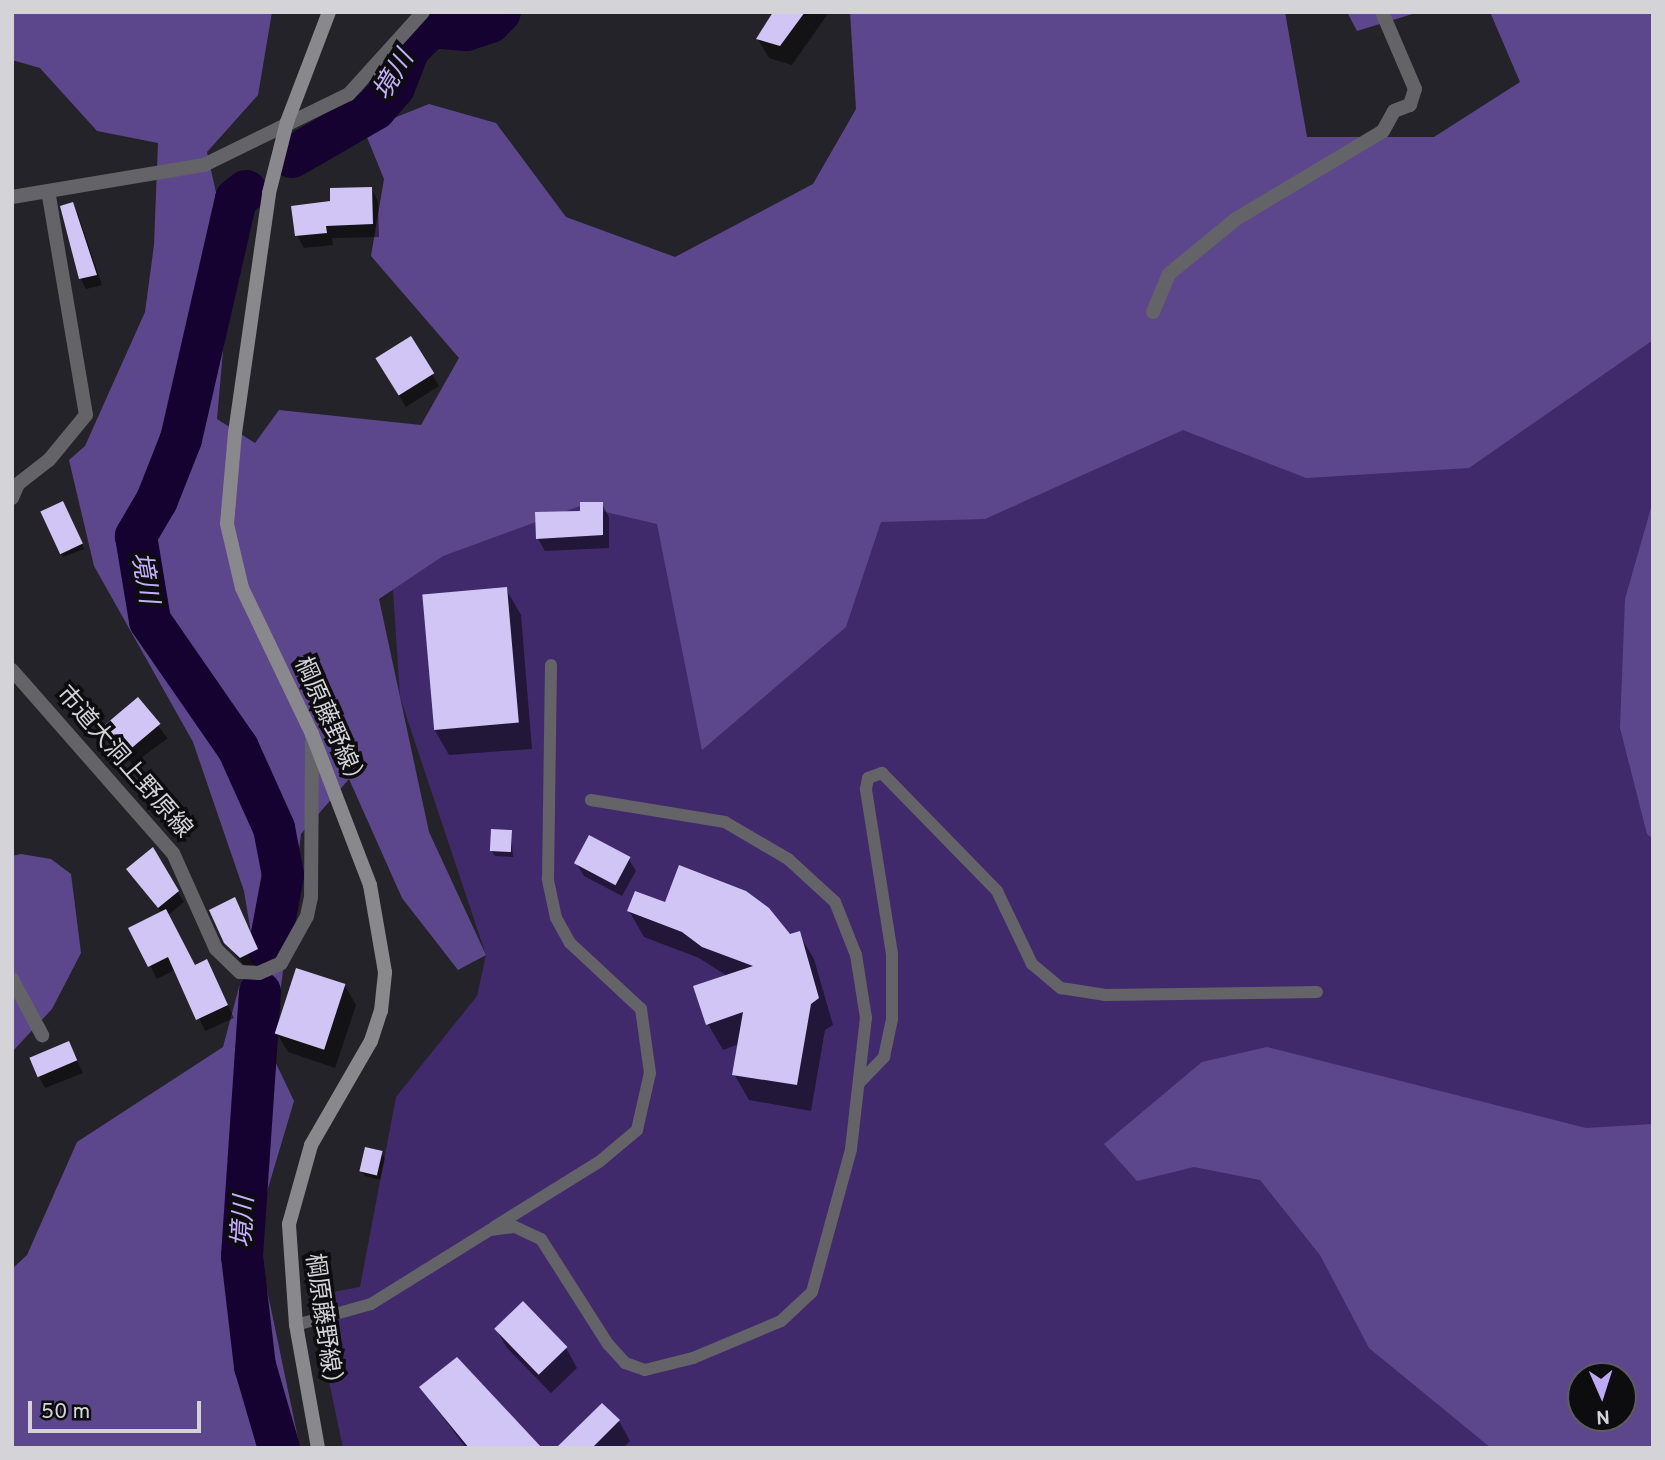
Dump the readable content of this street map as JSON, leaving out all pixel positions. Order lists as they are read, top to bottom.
{
  "streets": {
    "main road": ["棡原藤野線）"],
    "street": ["市道大洞上野原線"]
  },
  "crossings": [
    ["棡原藤野線）", "市道大洞上野原線"]
  ],
  "water": ["境川"],
  "scale_bar": "50 m",
  "north": "bottom"
}
